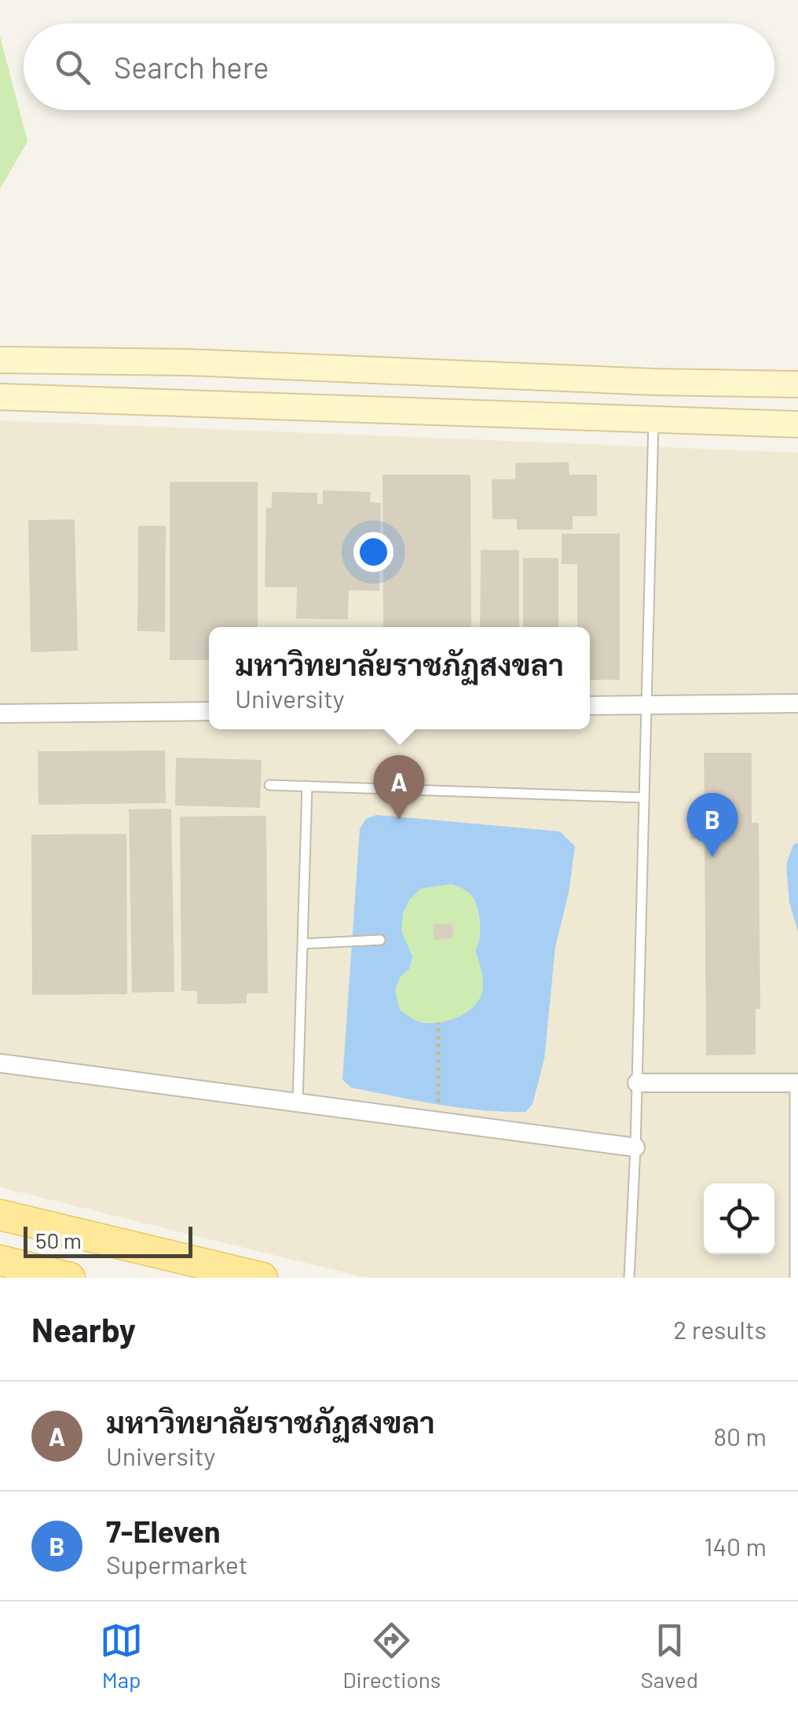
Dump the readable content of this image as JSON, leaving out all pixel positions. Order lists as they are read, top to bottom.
{
  "scale_bar": "50 m",
  "page": {
    "search": "Search here",
    "popup": ["มหาวิทยาลัยราชภัฏสงขลา", "University"],
    "pins": ["A", "B"],
    "scale": "50 m",
    "heading": ["Nearby", "2 results"],
    "list": [
      {
        "mark": "A",
        "name": "มหาวิทยาลัยราชภัฏสงขลา",
        "note": "University",
        "value": "80 m"
      },
      {
        "mark": "B",
        "name": "7-Eleven",
        "note": "Supermarket",
        "value": "140 m"
      }
    ],
    "nav": ["Map", "Directions", "Saved"]
  }
}
